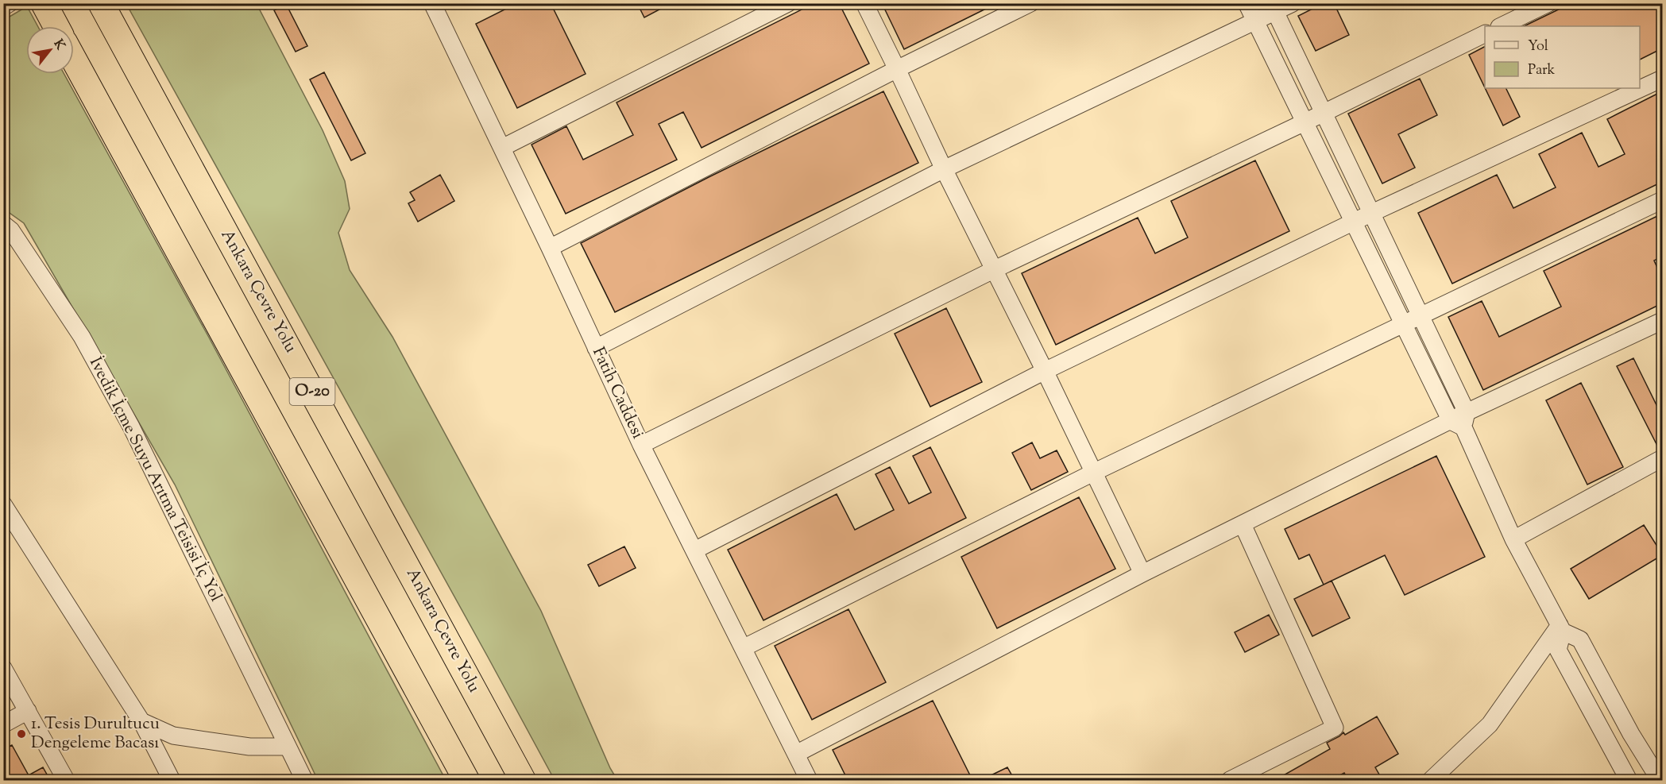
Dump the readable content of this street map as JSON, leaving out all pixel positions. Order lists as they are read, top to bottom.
{
  "streets": {
    "highway": ["Ankara Çevre Yolu", "O-20"],
    "street": ["Fatih Caddesi", "İvedik İçme Suyu Arıtma Teisisi İç Yol"]
  },
  "places": ["1. Tesis Durultucu Dengeleme Bacası"],
  "legend": ["Yol", "Park"],
  "north": "top right"
}
